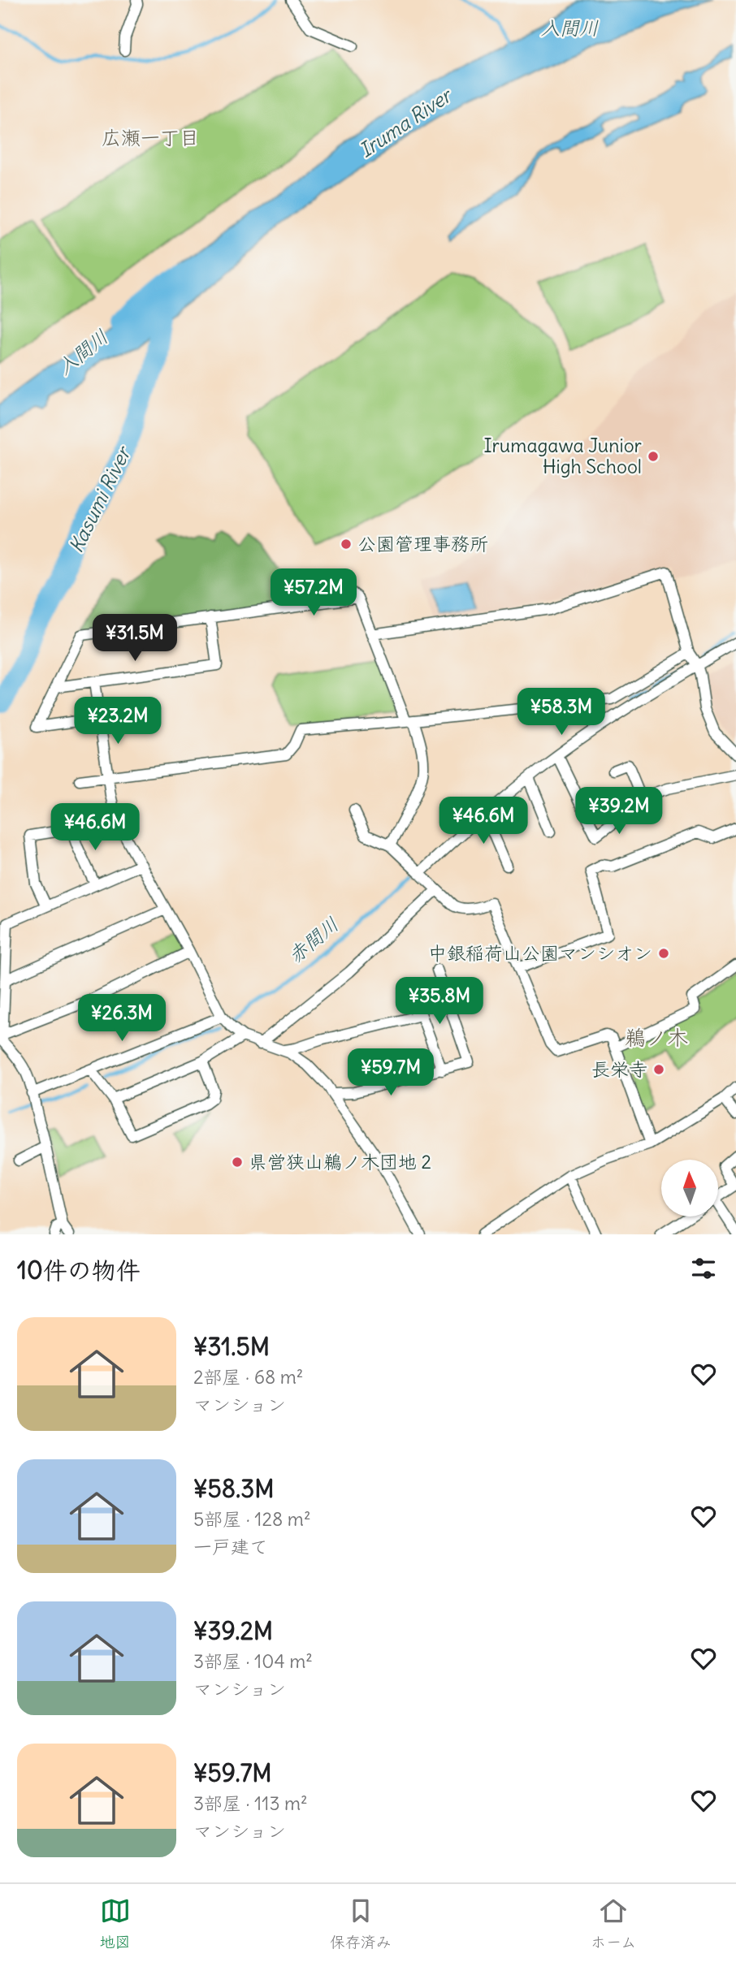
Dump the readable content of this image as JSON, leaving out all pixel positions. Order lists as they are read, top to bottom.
{
  "districts": ["広瀬一丁目", "鵜ノ木"],
  "water": [
    "入間川",
    "Iruma River",
    "Kasumi River",
    "赤間川"
  ],
  "places": [
    "Irumagawa Junior High School",
    "公園管理事務所",
    "中銀稲荷山公園マンシオン",
    "長栄寺",
    "県営狭山鵜ノ木団地 2"
  ],
  "north": "top",
  "page": {
    "price": [
      "¥57.2M",
      "¥31.5M",
      "¥58.3M",
      "¥23.2M",
      "¥39.2M",
      "¥46.6M",
      "¥46.6M",
      "¥35.8M",
      "¥26.3M",
      "¥59.7M"
    ],
    "heading": "10件の物件",
    "list": [
      {
        "name": "¥31.5M",
        "note": "2部屋 · 68 m² · マンション"
      },
      {
        "name": "¥58.3M",
        "note": "5部屋 · 128 m² · 一戸建て"
      },
      {
        "name": "¥39.2M",
        "note": "3部屋 · 104 m² · マンション"
      },
      {
        "name": "¥59.7M",
        "note": "3部屋 · 113 m² · マンション"
      }
    ],
    "tabs": ["地図", "保存済み", "ホーム"]
  }
}
